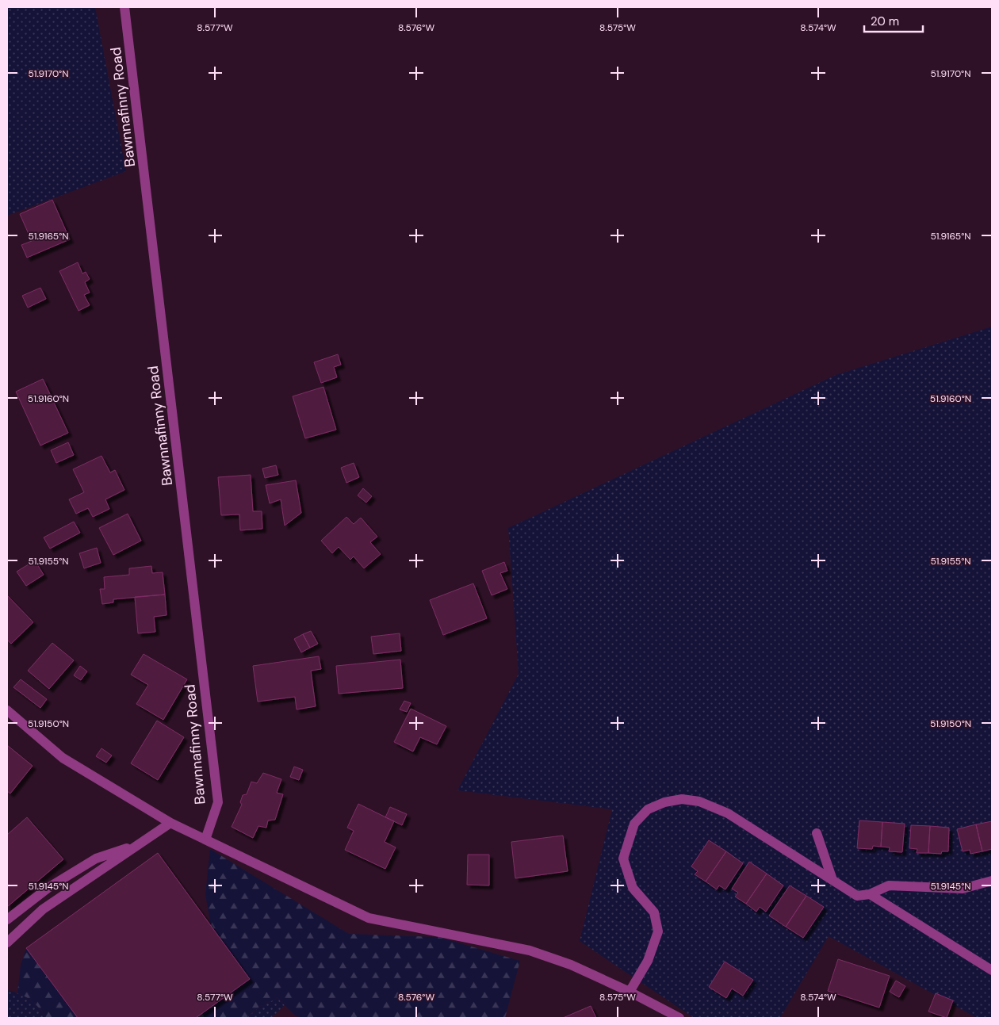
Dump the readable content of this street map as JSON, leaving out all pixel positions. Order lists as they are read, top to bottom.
{
  "streets": {
    "street": ["Bawnnafinny Road"]
  },
  "scale_bar": "20 m",
  "coordinates": [
    "8.577°W",
    "8.576°W",
    "8.575°W",
    "8.574°W",
    "51.9170°N",
    "51.9165°N",
    "51.9160°N",
    "51.9155°N",
    "51.9150°N",
    "51.9145°N"
  ]
}
